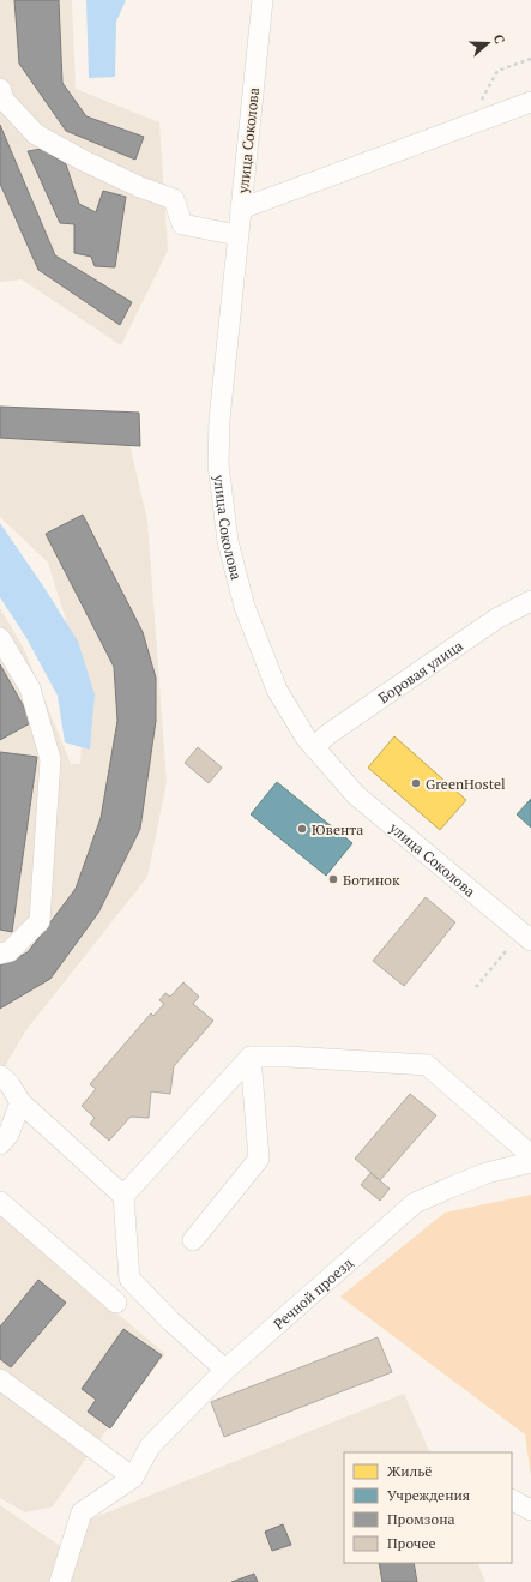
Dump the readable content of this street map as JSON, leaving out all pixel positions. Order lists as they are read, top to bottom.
{
  "streets": {
    "street": ["улица Соколова", "Боровая улица", "Речной проезд"]
  },
  "crossings": [
    ["улица Соколова", "Боровая улица"]
  ],
  "places": ["GreenHostel", "Ювента", "Ботинок"],
  "legend": [
    "Жильё",
    "Учреждения",
    "Промзона",
    "Прочее"
  ],
  "north": "right"
}
